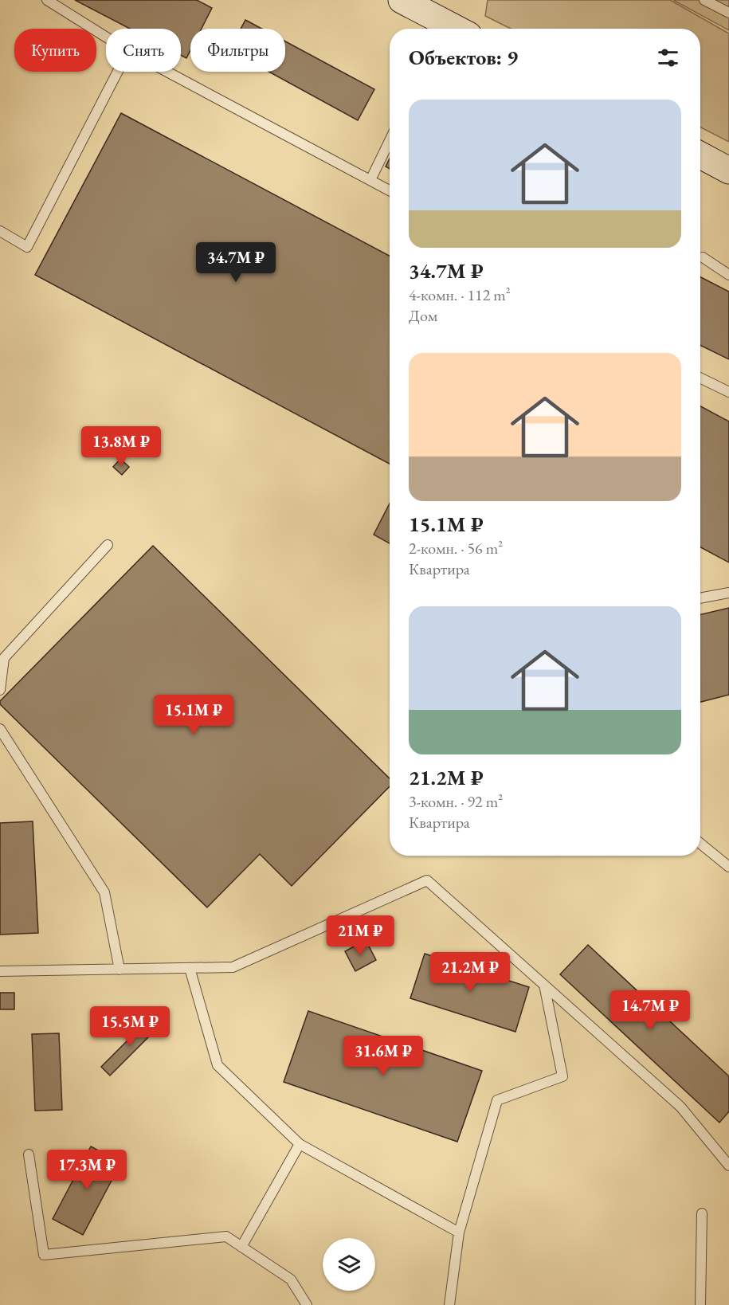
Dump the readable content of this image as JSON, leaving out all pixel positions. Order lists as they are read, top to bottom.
{
  "page": {
    "chip": ["Купить", "Снять", "Фильтры"],
    "heading": "Объектов: 9",
    "list": [
      {
        "name": "34.7M ₽",
        "note": "4-комн. · 112 m² · Дом"
      },
      {
        "name": "15.1M ₽",
        "note": "2-комн. · 56 m² · Квартира"
      },
      {
        "name": "21.2M ₽",
        "note": "3-комн. · 92 m² · Квартира"
      }
    ],
    "price": [
      "34.7M ₽",
      "13.8M ₽",
      "15.1M ₽",
      "21M ₽",
      "21.2M ₽",
      "14.7M ₽",
      "15.5M ₽",
      "31.6M ₽",
      "17.3M ₽"
    ]
  }
}
